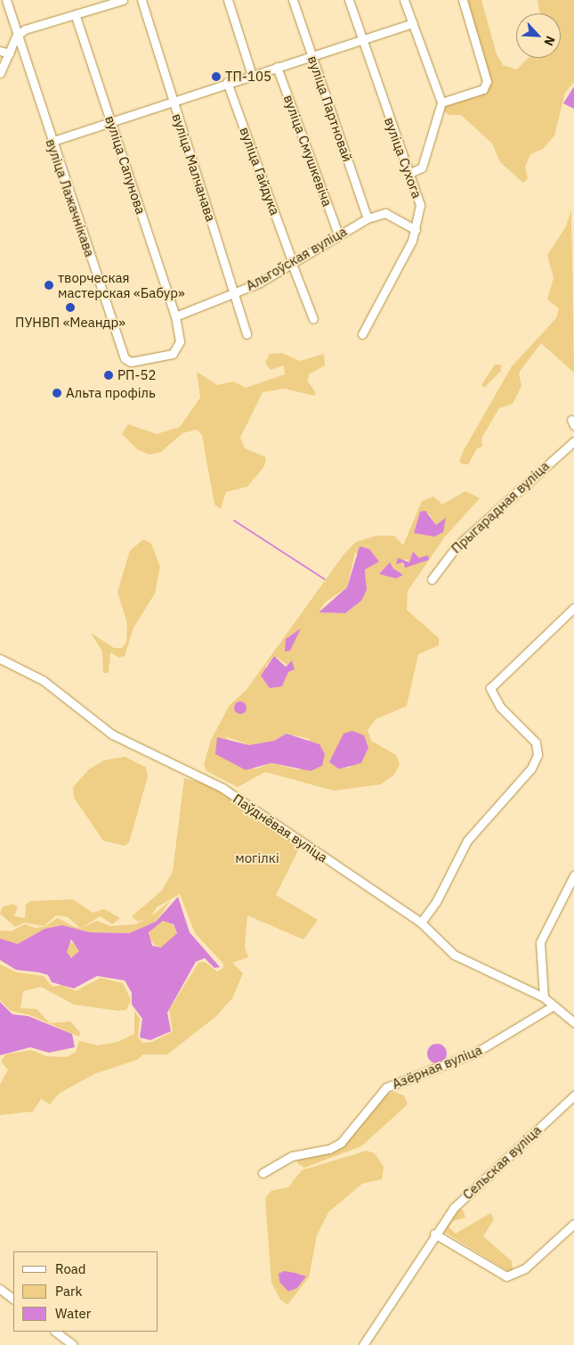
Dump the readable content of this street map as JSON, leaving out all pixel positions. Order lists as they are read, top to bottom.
{
  "streets": {
    "street": [
      "вуліца Партновай",
      "вуліца Смушкевіча",
      "вуліца Сухога",
      "вуліца Сапунова",
      "вуліца Малчанава",
      "вуліца Гайдука",
      "вуліца Лажачнікава",
      "Альгоўская вуліца",
      "Прыгарадная вуліца",
      "Паўднёвая вуліца",
      "Азёрная вуліца",
      "Сельская вуліца"
    ]
  },
  "crossings": [
    ["вуліца Партновай", "Альгоўская вуліца"],
    ["вуліца Смушкевіча", "Альгоўская вуліца"],
    ["вуліца Сухога", "Альгоўская вуліца"],
    ["вуліца Сапунова", "вуліца Лажачнікава"],
    ["вуліца Сапунова", "Альгоўская вуліца"],
    ["вуліца Малчанава", "Альгоўская вуліца"],
    ["вуліца Гайдука", "Альгоўская вуліца"],
    ["Паўднёвая вуліца", "Азёрная вуліца"]
  ],
  "parks": ["могілкі"],
  "places": [
    "ТП-105",
    "творческая мастерская «Бабур»",
    "ПУНВП «Меандр»",
    "РП-52",
    "Альта профіль"
  ],
  "legend": ["Road", "Park", "Water"],
  "north": "bottom right"
}
